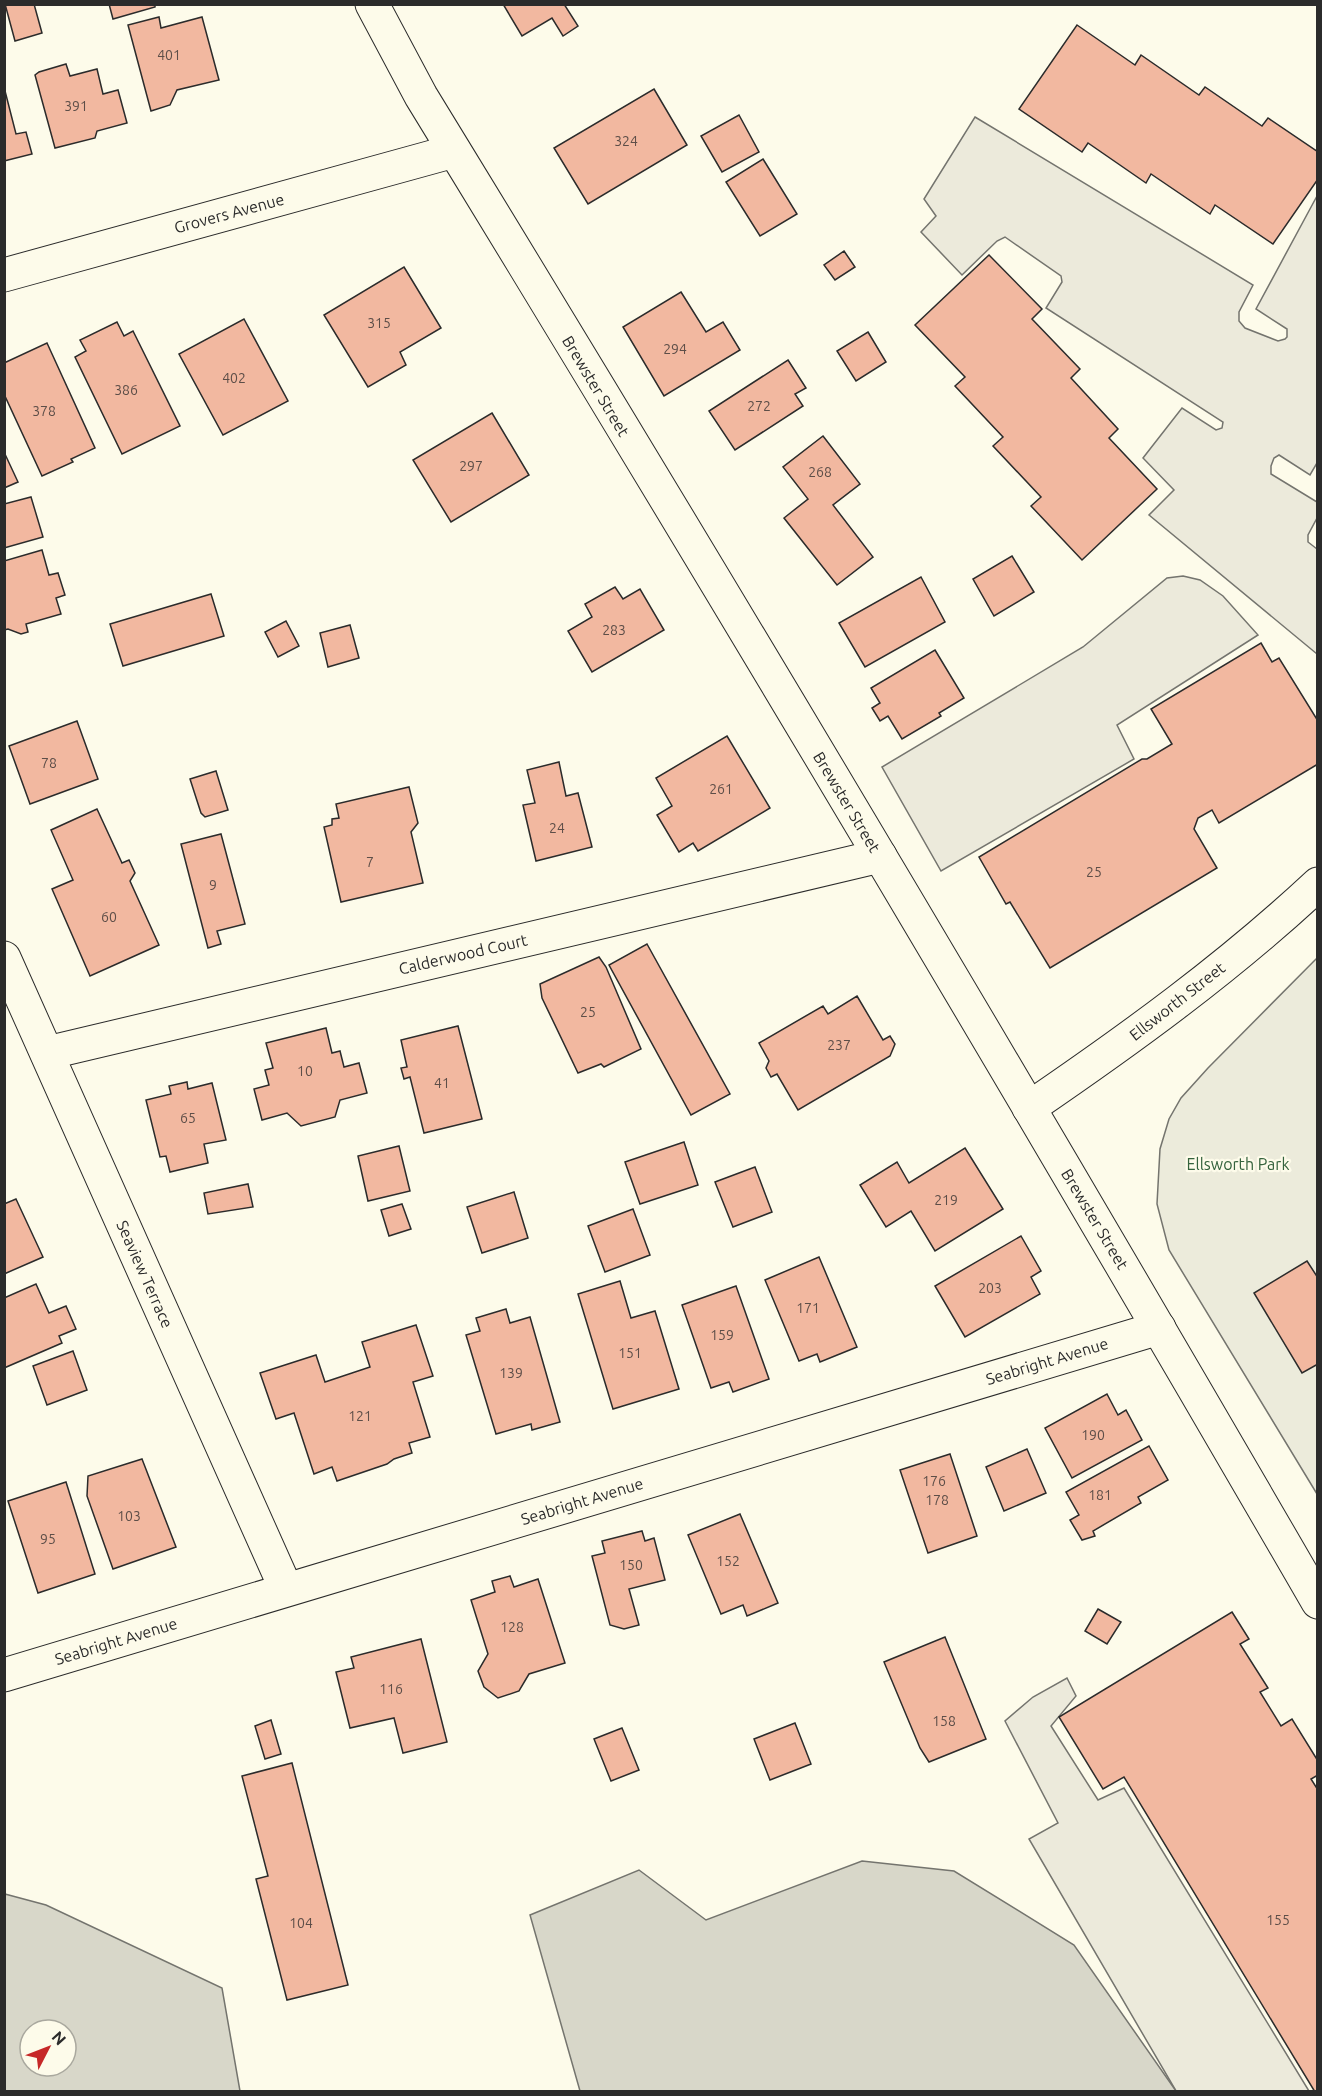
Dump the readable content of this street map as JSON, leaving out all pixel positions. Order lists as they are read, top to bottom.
{
  "streets": {
    "street": [
      "Grovers Avenue",
      "Brewster Street",
      "Calderwood Court",
      "Ellsworth Street",
      "Seaview Terrace",
      "Seabright Avenue"
    ]
  },
  "crossings": [
    ["Grovers Avenue", "Brewster Street"],
    ["Brewster Street", "Calderwood Court"],
    ["Brewster Street", "Ellsworth Street"],
    ["Brewster Street", "Seabright Avenue"],
    ["Calderwood Court", "Seaview Terrace"],
    ["Seaview Terrace", "Seabright Avenue"]
  ],
  "parks": ["Ellsworth Park"],
  "house_numbers": [
    "401",
    "391",
    "324",
    "315",
    "294",
    "402",
    "386",
    "272",
    "378",
    "297",
    "268",
    "283",
    "78",
    "261",
    "24",
    "7",
    "25",
    "9",
    "60",
    "25",
    "237",
    "10",
    "41",
    "65",
    "219",
    "203",
    "171",
    "159",
    "151",
    "139",
    "121",
    "190",
    "176",
    "181",
    "178",
    "103",
    "95",
    "152",
    "150",
    "128",
    "116",
    "158",
    "155",
    "104"
  ],
  "north": "top right"
}
